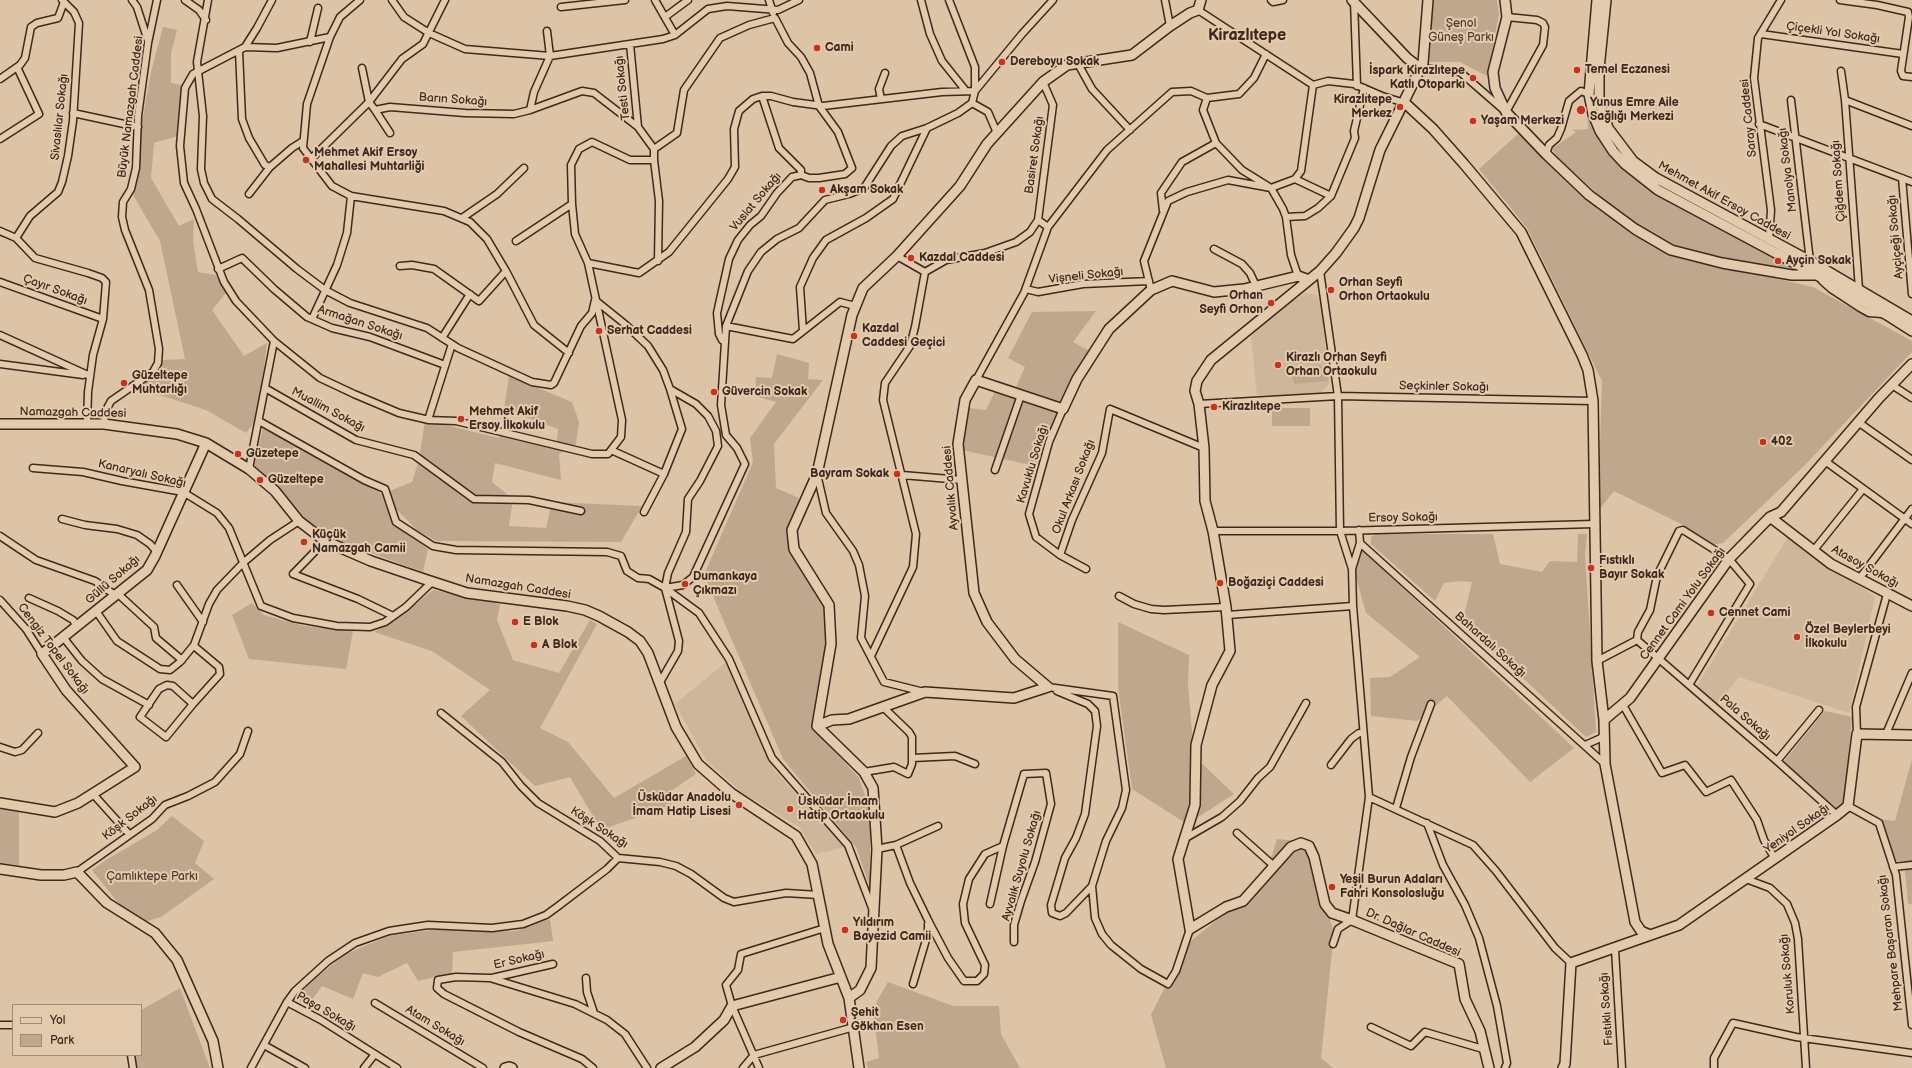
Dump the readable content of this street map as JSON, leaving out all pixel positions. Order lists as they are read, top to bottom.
{
  "streets": {
    "street": [
      "Çiçekli Yol Sokağı",
      "Testi Sokağı",
      "Barın Sokağı",
      "Büyük Namazgah Caddesi",
      "Sivaslılar Sokağı",
      "Saray Caddesi",
      "Basiret Sokağı",
      "Manolya Sokağı",
      "Çiğdem Sokağı",
      "Mehmet Akif Ersoy Caddesi",
      "Vuslat Sokağı",
      "Ayçiçeği Sokağı",
      "Vişneli Sokağı",
      "Çayır Sokağı",
      "Armağan Sokağı",
      "Seçkinler Sokağı",
      "Muallim Sokağı",
      "Namazgah Caddesi",
      "Kavuklu Sokağı",
      "Kanaryalı Sokağı",
      "Okul Arkası Sokağı",
      "Ayvalık Caddesi",
      "Ersoy Sokağı",
      "Atasoy Sokağı",
      "Güllü Sokağı",
      "Cennet Cami Yolu Sokağı",
      "Bahardalı Sokağı",
      "Cengiz Topel Sokağı",
      "Pala Sokağı",
      "Köşk Sokağı",
      "Yeniyol Sokağı",
      "Ayvalık Suyolu Sokağı",
      "Dr. Dağlar Caddesi",
      "Mehpare Başaran Sokağı",
      "Er Sokağı",
      "Koruluk Sokağı",
      "Fıstıklı Sokağı",
      "Paşa Sokağı",
      "Atam Sokağı"
    ]
  },
  "crossings": [
    ["Çiçekli Yol Sokağı", "Saray Caddesi"],
    ["Testi Sokağı", "Barın Sokağı"],
    ["Büyük Namazgah Caddesi", "Namazgah Caddesi"],
    ["Saray Caddesi", "Mehmet Akif Ersoy Caddesi"],
    ["Manolya Sokağı", "Mehmet Akif Ersoy Caddesi"],
    ["Çiğdem Sokağı", "Mehmet Akif Ersoy Caddesi"],
    ["Namazgah Caddesi", "Kanaryalı Sokağı"],
    ["Namazgah Caddesi", "Güllü Sokağı"],
    ["Namazgah Caddesi", "Köşk Sokağı"],
    ["Kavuklu Sokağı", "Okul Arkası Sokağı"],
    ["Kanaryalı Sokağı", "Güllü Sokağı"],
    ["Atasoy Sokağı", "Cennet Cami Yolu Sokağı"],
    ["Güllü Sokağı", "Cengiz Topel Sokağı"],
    ["Cennet Cami Yolu Sokağı", "Pala Sokağı"],
    ["Pala Sokağı", "Yeniyol Sokağı"],
    ["Yeniyol Sokağı", "Mehpare Başaran Sokağı"],
    ["Yeniyol Sokağı", "Koruluk Sokağı"],
    ["Yeniyol Sokağı", "Fıstıklı Sokağı"]
  ],
  "districts": ["Kirazlıtepe"],
  "parks": ["Şenol Güneş Parkı", "Çamlıktepe Parkı"],
  "places": [
    "Cami",
    "Dereboyu Sokak",
    "Temel Eczanesi",
    "İspark Kirazlıtepe Katlı Otoparkı",
    "Kirazlıtepe Merkez",
    "Yunus Emre Aile Sağlığı Merkezi",
    "Yaşam Merkezi",
    "Mehmet Akif Ersoy Mahallesi Muhtarliği",
    "Akşam Sokak",
    "Kazdal Caddesi",
    "Ayçin Sokak",
    "Orhan Seyfi Orhon Ortaokulu",
    "Orhan Seyfi Orhon",
    "Serhat Caddesi",
    "Kazdal Caddesi Geçici",
    "Kirazlı Orhan Seyfi Orhan Ortaokulu",
    "Güzeltepe Muhtarlığı",
    "Güvercin Sokak",
    "Kirazlıtepe",
    "Mehmet Akif Ersoy İlkokulu",
    "402",
    "Güzetepe",
    "Bayram Sokak",
    "Güzeltepe",
    "Küçük Namazgah Camii",
    "Fıstıklı Bayır Sokak",
    "Boğaziçi Caddesi",
    "Dumankaya Çıkmazı",
    "Cennet Cami",
    "E Blok",
    "Özel Beylerbeyi İlkokulu",
    "A Blok",
    "Üsküdar Anadolu İmam Hatip Lisesi",
    "Üsküdar İmam Hatip Ortaokulu",
    "Yeşil Burun Adaları Fahri Konsolosluğu",
    "Yıldırım Bayezid Camii",
    "Şehit Gökhan Esen"
  ],
  "legend": ["Yol", "Park"]
}
